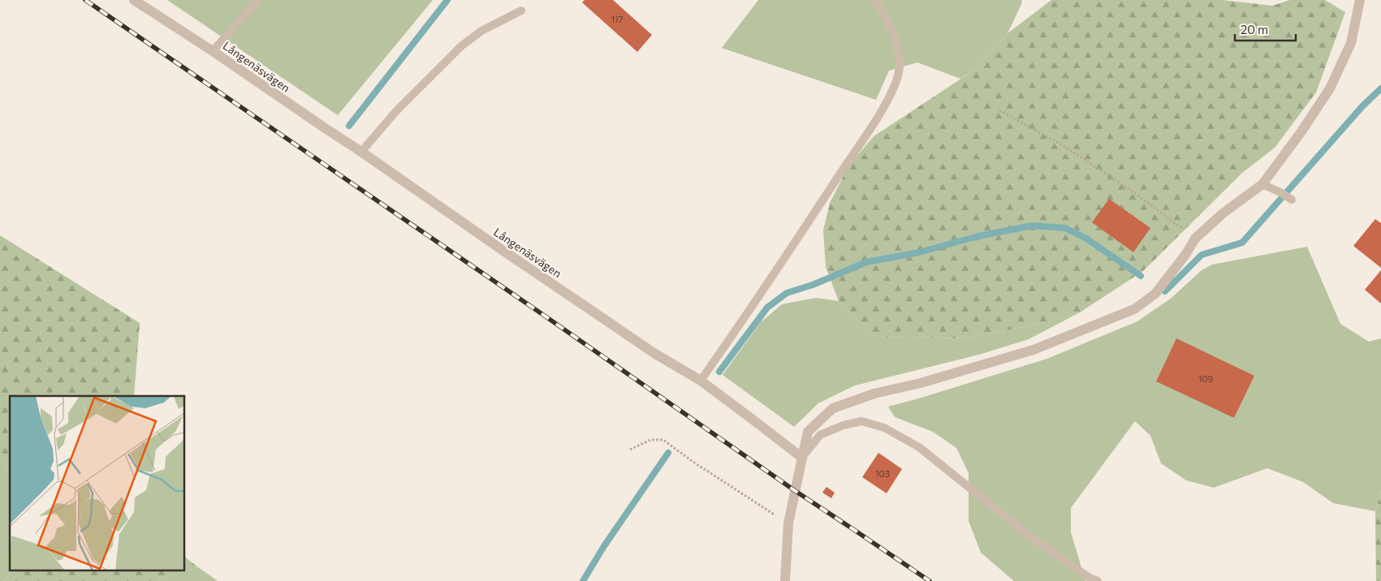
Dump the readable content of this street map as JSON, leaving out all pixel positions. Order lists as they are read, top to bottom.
{
  "streets": {
    "street": ["Långenäsvägen"]
  },
  "house_numbers": ["117", "109", "103"],
  "scale_bar": "20 m"
}
